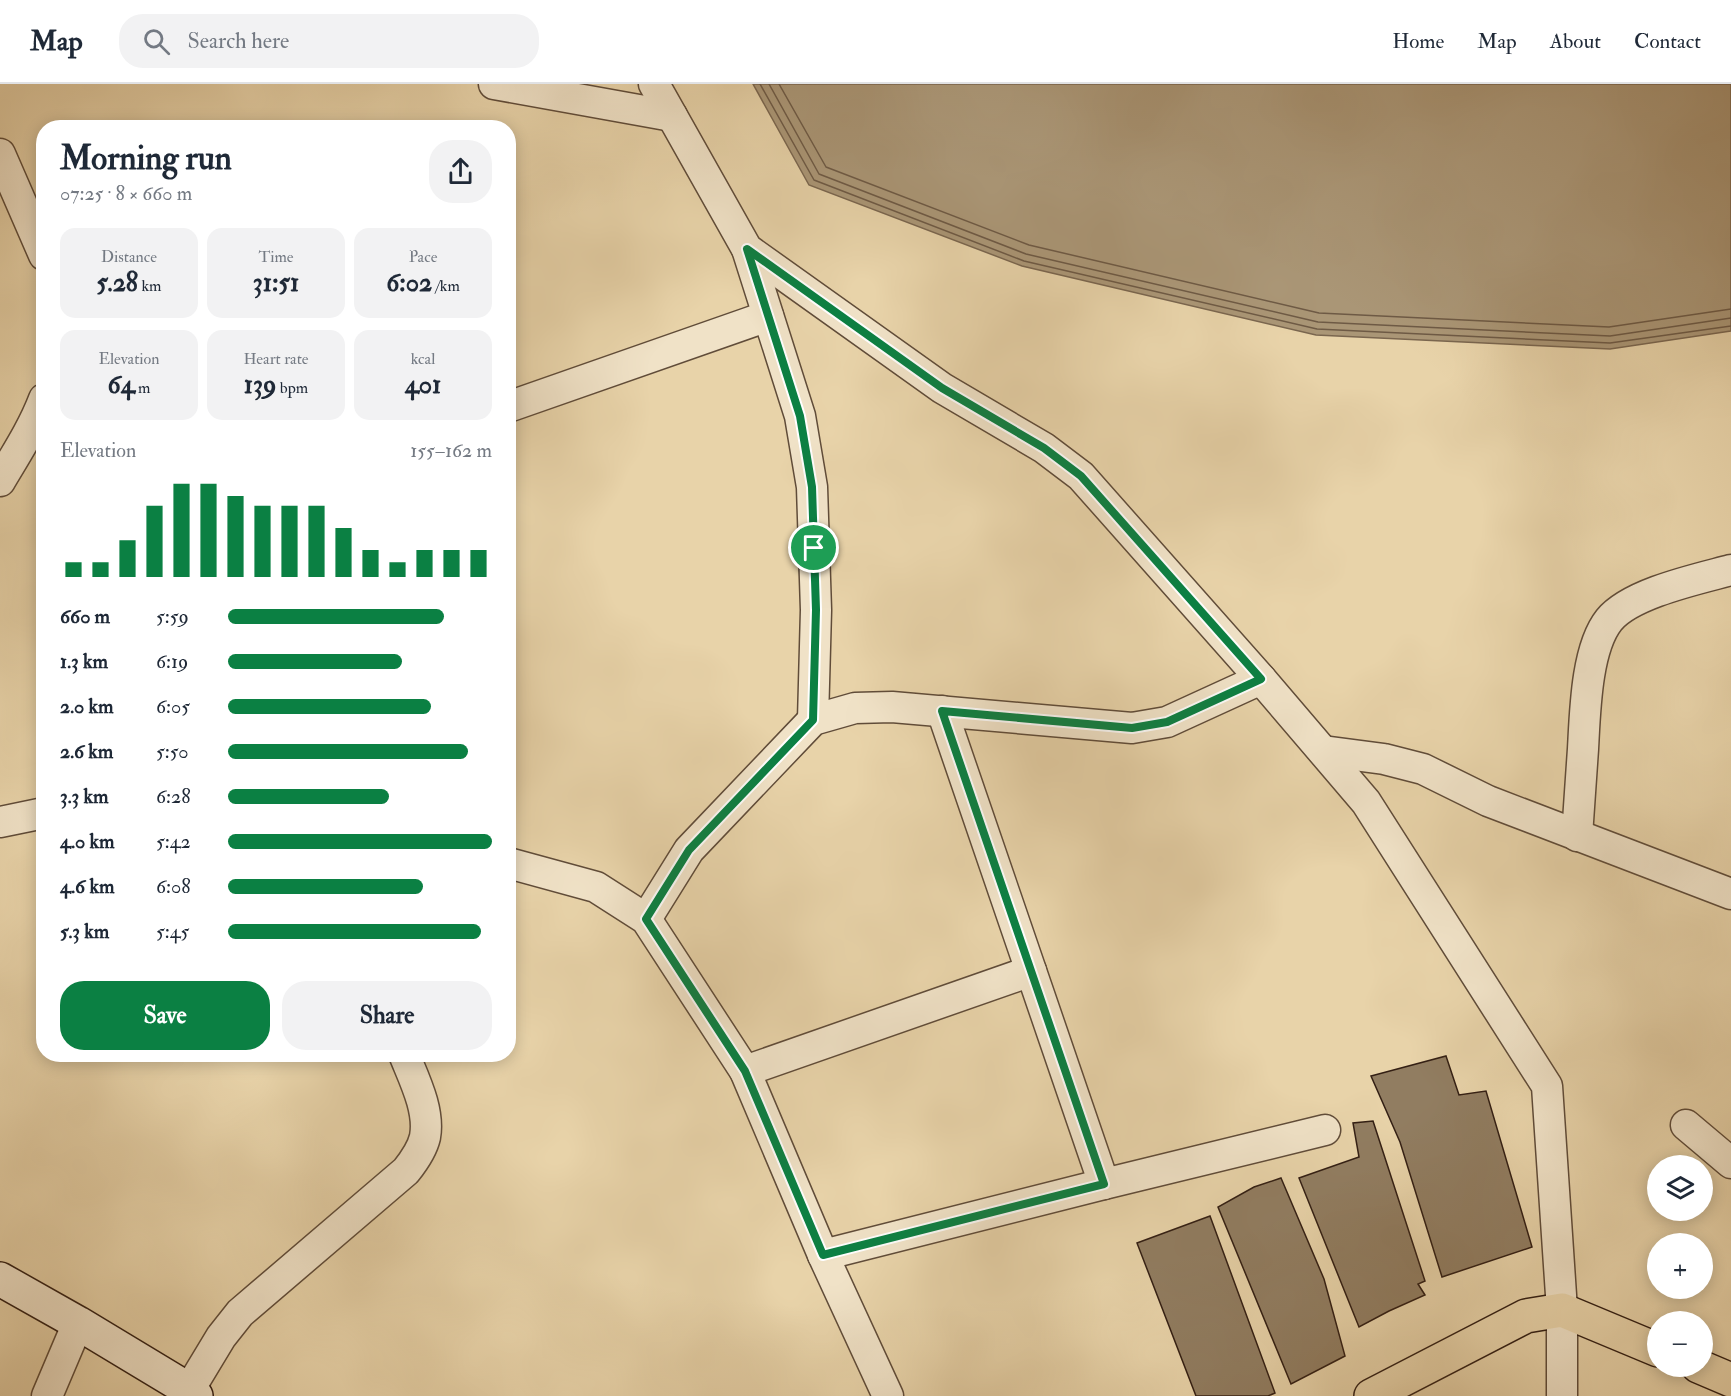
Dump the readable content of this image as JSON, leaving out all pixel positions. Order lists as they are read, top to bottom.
{
  "page": {
    "header": "Map",
    "search": "Search here",
    "nav": [
      "Home",
      "Map",
      "About",
      "Contact"
    ],
    "heading": ["Morning run", "07:25 · 8 × 660 m"],
    "stats": [
      ["Distance", "5.28 km"],
      ["Time", "31:51"],
      ["Pace", "6:02 /km"],
      ["Elevation", "64 m"],
      ["Heart rate", "139 bpm"],
      ["kcal", "401"]
    ],
    "chart": ["Elevation", "155–162 m"],
    "list": [
      {
        "name": "660 m",
        "note": "5:59"
      },
      {
        "name": "1.3 km",
        "note": "6:19"
      },
      {
        "name": "2.0 km",
        "note": "6:05"
      },
      {
        "name": "2.6 km",
        "note": "5:50"
      },
      {
        "name": "3.3 km",
        "note": "6:28"
      },
      {
        "name": "4.0 km",
        "note": "5:42"
      },
      {
        "name": "4.6 km",
        "note": "6:08"
      },
      {
        "name": "5.3 km",
        "note": "5:45"
      }
    ],
    "buttons": ["Save", "Share"],
    "map_buttons": ["+", "−"]
  }
}
